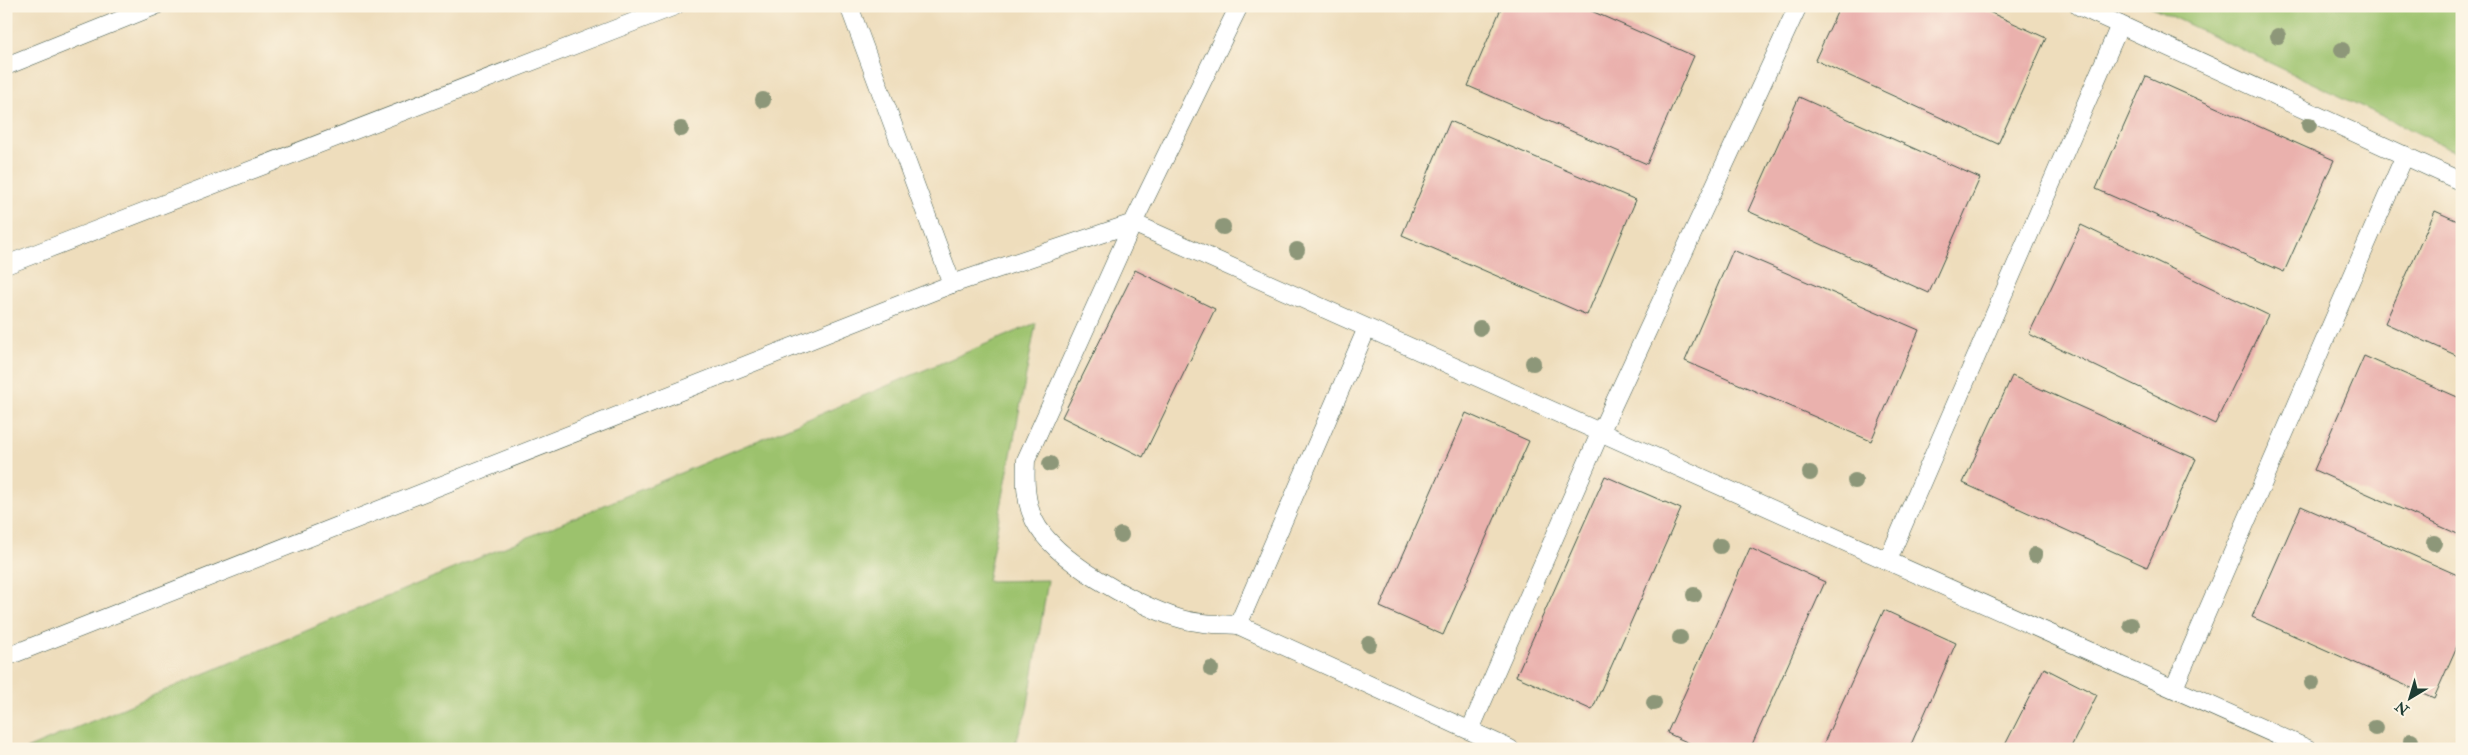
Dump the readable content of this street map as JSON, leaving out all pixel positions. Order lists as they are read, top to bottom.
{
  "north": "bottom left"
}
